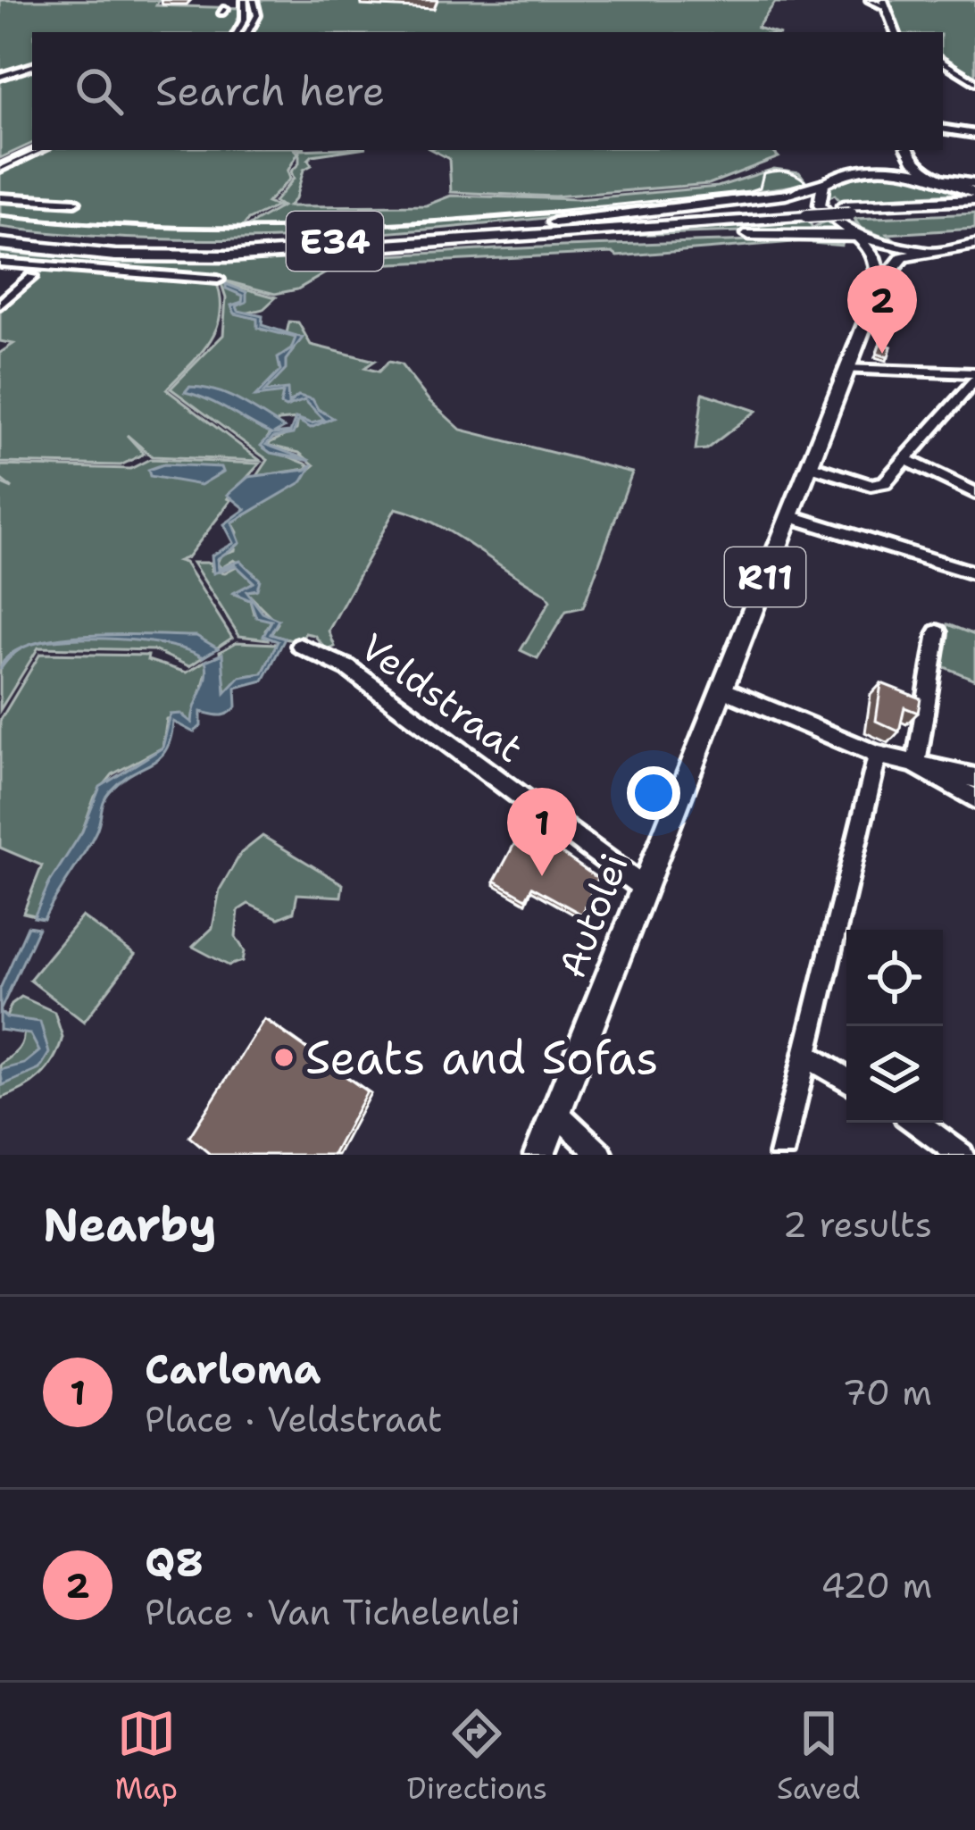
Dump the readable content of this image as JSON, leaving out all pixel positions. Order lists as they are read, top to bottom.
{
  "streets": {
    "highway": ["E34"],
    "main road": ["R11", "Autolei"],
    "street": ["Veldstraat"]
  },
  "crossings": [
    ["Veldstraat", "Autolei"]
  ],
  "places": ["Seats and Sofas"],
  "page": {
    "search": "Search here",
    "pins": ["2", "1"],
    "heading": ["Nearby", "2 results"],
    "list": [
      {
        "mark": "1",
        "name": "Carloma",
        "note": "Place · Veldstraat",
        "value": "70 m"
      },
      {
        "mark": "2",
        "name": "Q8",
        "note": "Place · Van Tichelenlei",
        "value": "420 m"
      }
    ],
    "nav": ["Map", "Directions", "Saved"]
  }
}
